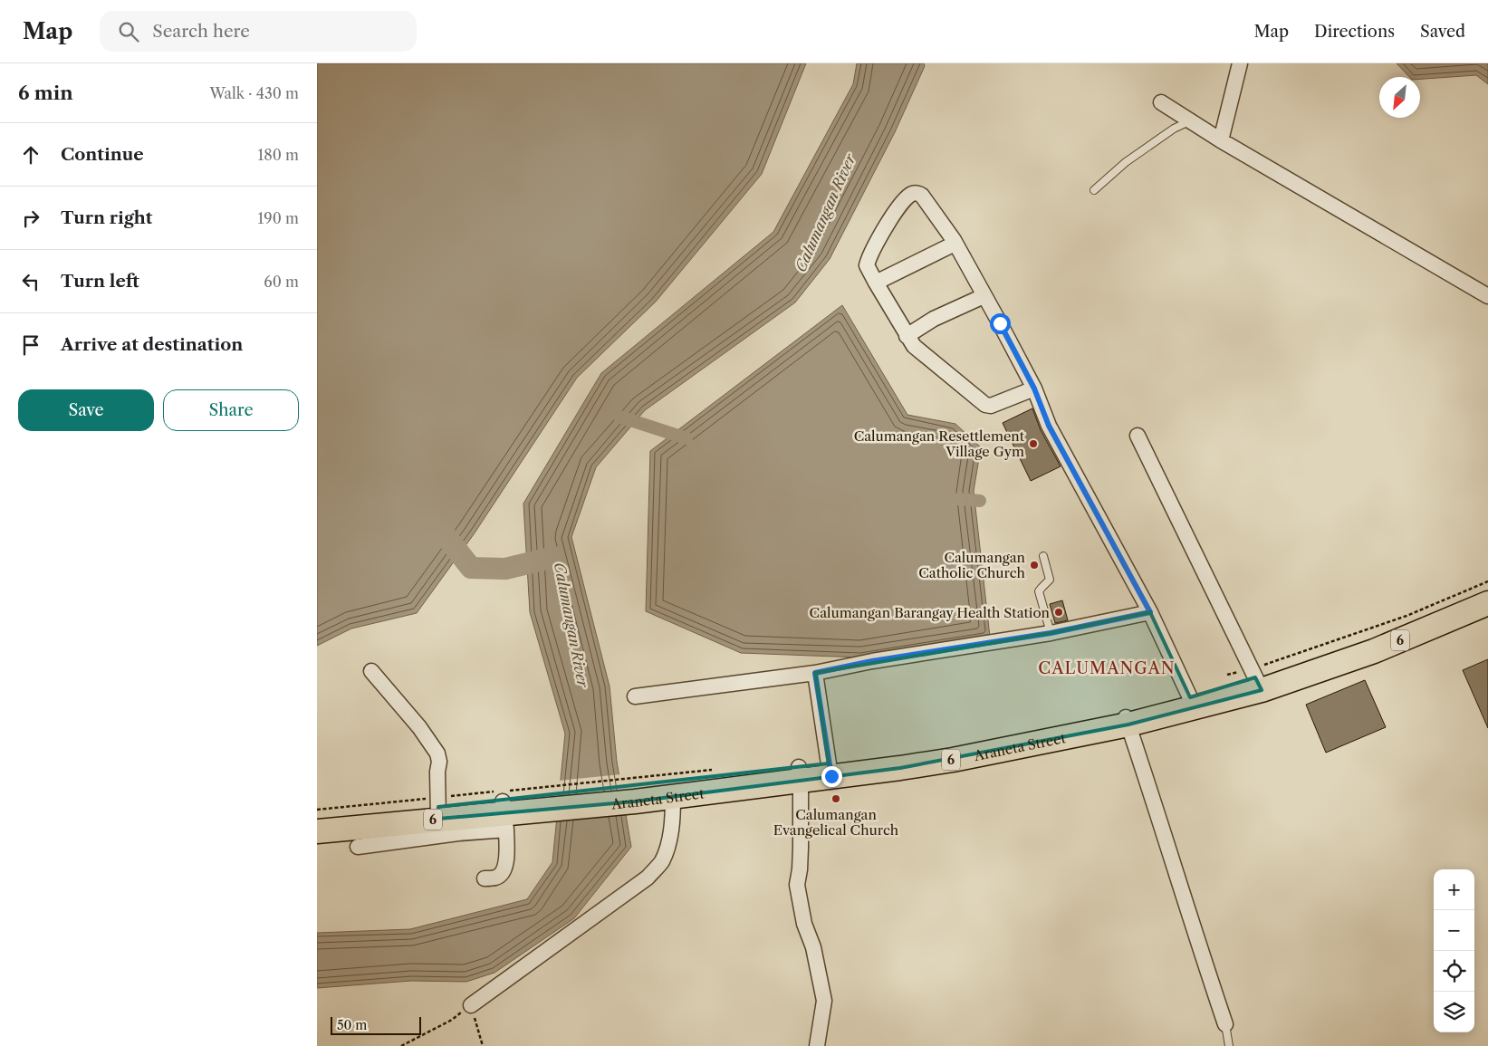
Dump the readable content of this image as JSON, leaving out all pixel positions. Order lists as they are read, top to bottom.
{
  "streets": {
    "highway": ["6", "Araneta Street"]
  },
  "districts": ["CALUMANGAN"],
  "water": ["Calumangan River"],
  "places": [
    "Calumangan Resettlement Village Gym",
    "Calumangan Catholic Church",
    "Calumangan Barangay Health Station",
    "Calumangan Evangelical Church"
  ],
  "scale_bar": "50 m",
  "north": "bottom left",
  "page": {
    "header": "Map",
    "search": "Search here",
    "nav": ["Map", "Directions", "Saved"],
    "heading": ["6 min", "Walk · 430 m"],
    "list": [
      ["Continue", "180 m"],
      ["Turn right", "190 m"],
      ["Turn left", "60 m"],
      "Arrive at destination"
    ],
    "buttons": ["Save", "Share"],
    "map_buttons": ["+", "−"],
    "scale": "50 m"
  }
}
